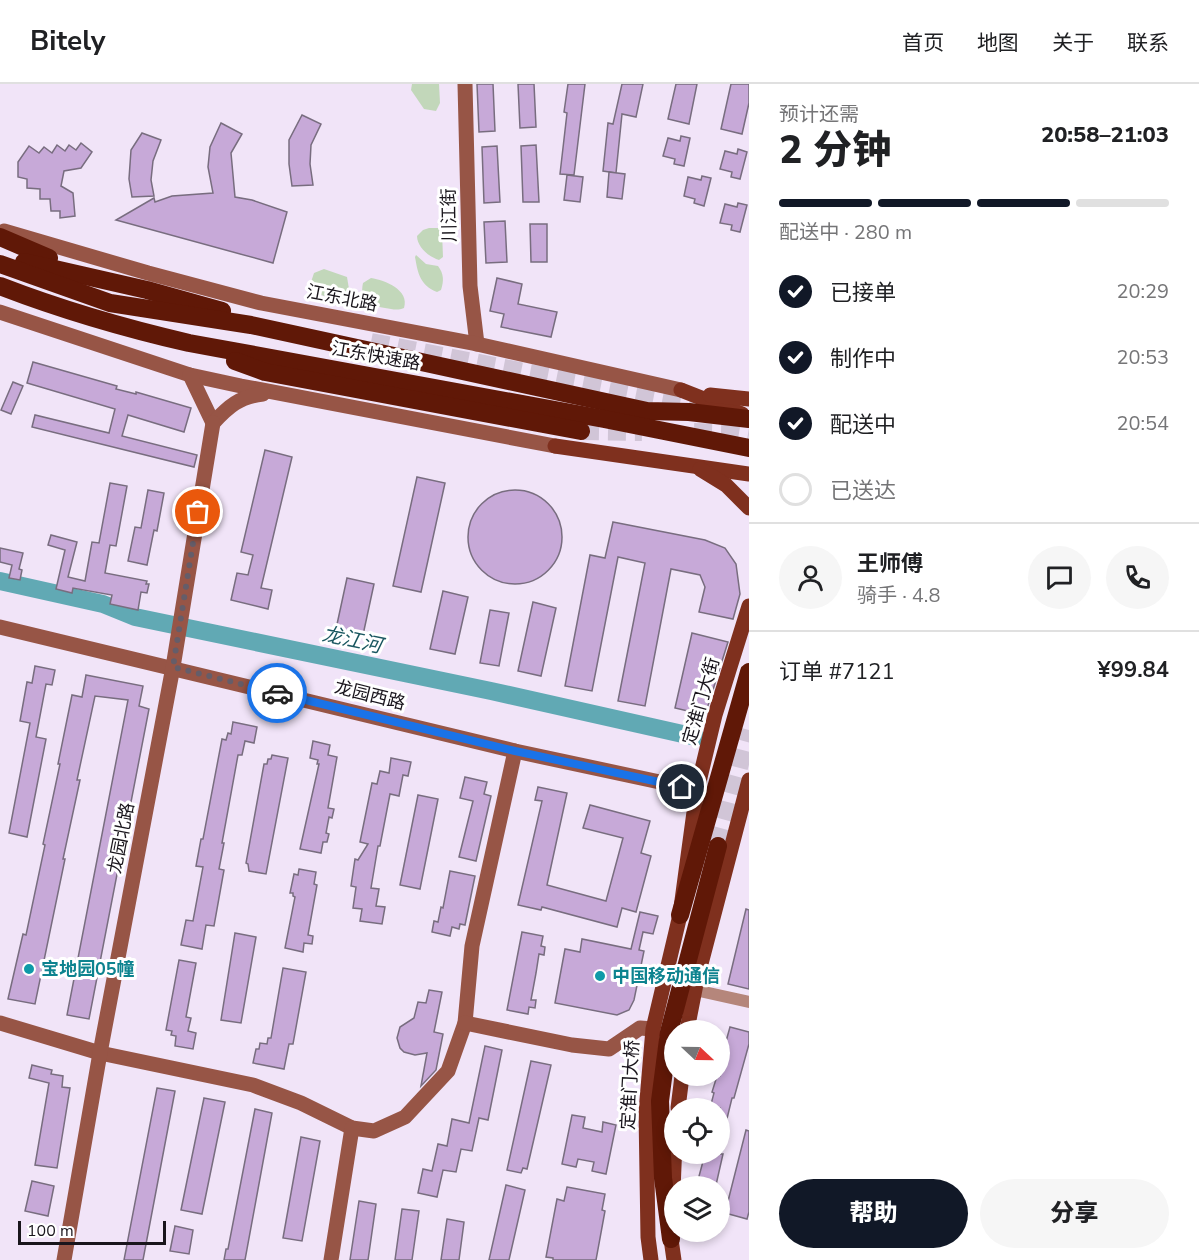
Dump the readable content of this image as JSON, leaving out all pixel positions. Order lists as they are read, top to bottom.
{
  "streets": {
    "highway": ["江东快速路"],
    "main road": [
      "川江街",
      "江东北路",
      "龙园西路",
      "定淮门大街",
      "龙园北路",
      "定淮门大桥"
    ]
  },
  "crossings": [
    ["川江街", "江东北路"],
    ["龙园西路", "定淮门大街"],
    ["龙园西路", "龙园北路"],
    ["定淮门大街", "定淮门大桥"]
  ],
  "water": ["龙江河"],
  "places": ["宝地园05幢", "中国移动通信"],
  "scale_bar": "100 m",
  "north": "right",
  "page": {
    "header": "Bitely",
    "nav": [
      "首页",
      "地图",
      "关于",
      "联系"
    ],
    "heading": ["2 分钟", "预计还需", "20:58–21:03"],
    "panel": [
      "王师傅",
      "骑手 · 4.8",
      "订单 #7121",
      "¥99.84"
    ],
    "bar": "配送中 · 280 m",
    "list": [
      ["已接单", "20:29"],
      ["制作中", "20:53"],
      ["配送中", "20:54"],
      "已送达"
    ],
    "buttons": ["帮助", "分享"],
    "scale": "100 m"
  }
}
